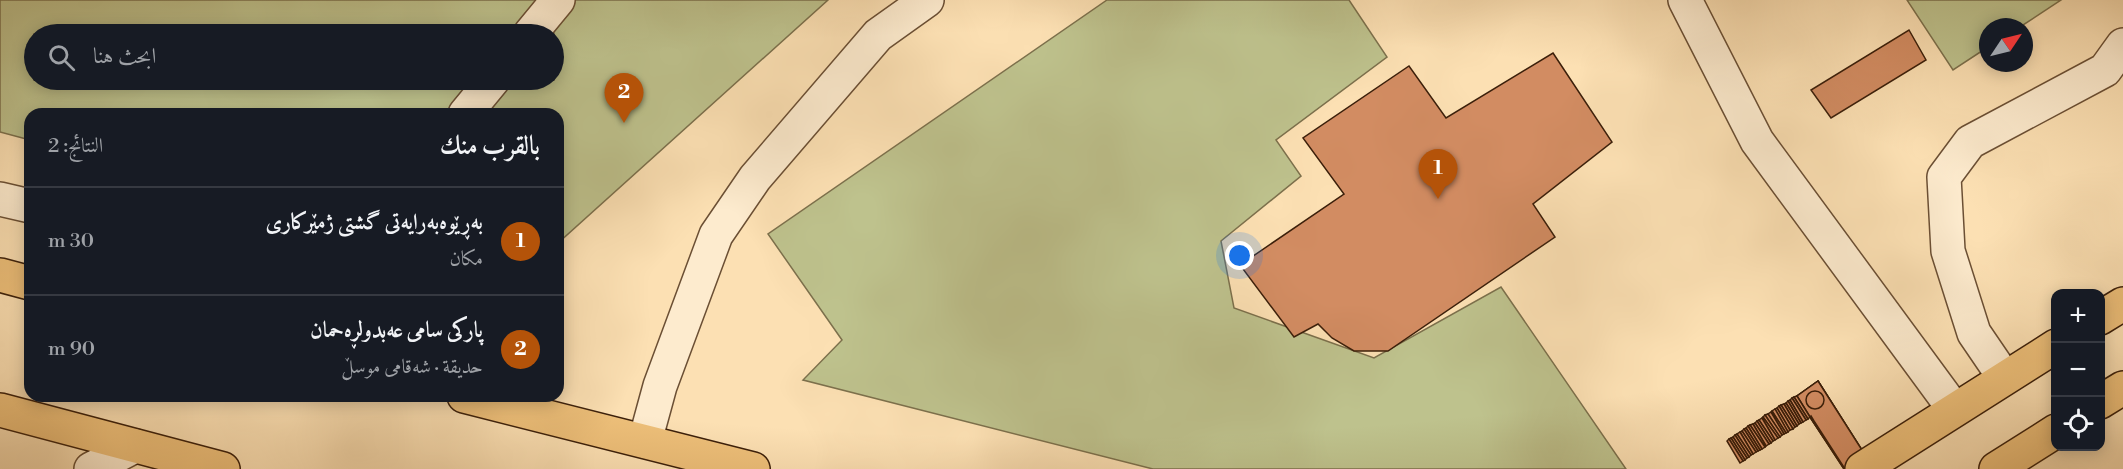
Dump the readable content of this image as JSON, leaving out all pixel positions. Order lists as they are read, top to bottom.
{
  "north": "top right",
  "page": {
    "search": "ابحث هنا",
    "pins": ["2", "1"],
    "heading": ["بالقرب منك", "النتائج: 2"],
    "list": [
      {
        "mark": "1",
        "name": "بەڕێوەبەرایەتی گشتی ژمێركاری",
        "note": "مكان",
        "value": "30 m"
      },
      {
        "mark": "2",
        "name": "پارکی سامی عەبدولڕەحمان",
        "note": "حديقة · شەقامی موسڵ",
        "value": "90 m"
      }
    ],
    "map_buttons": ["+", "−"]
  }
}
